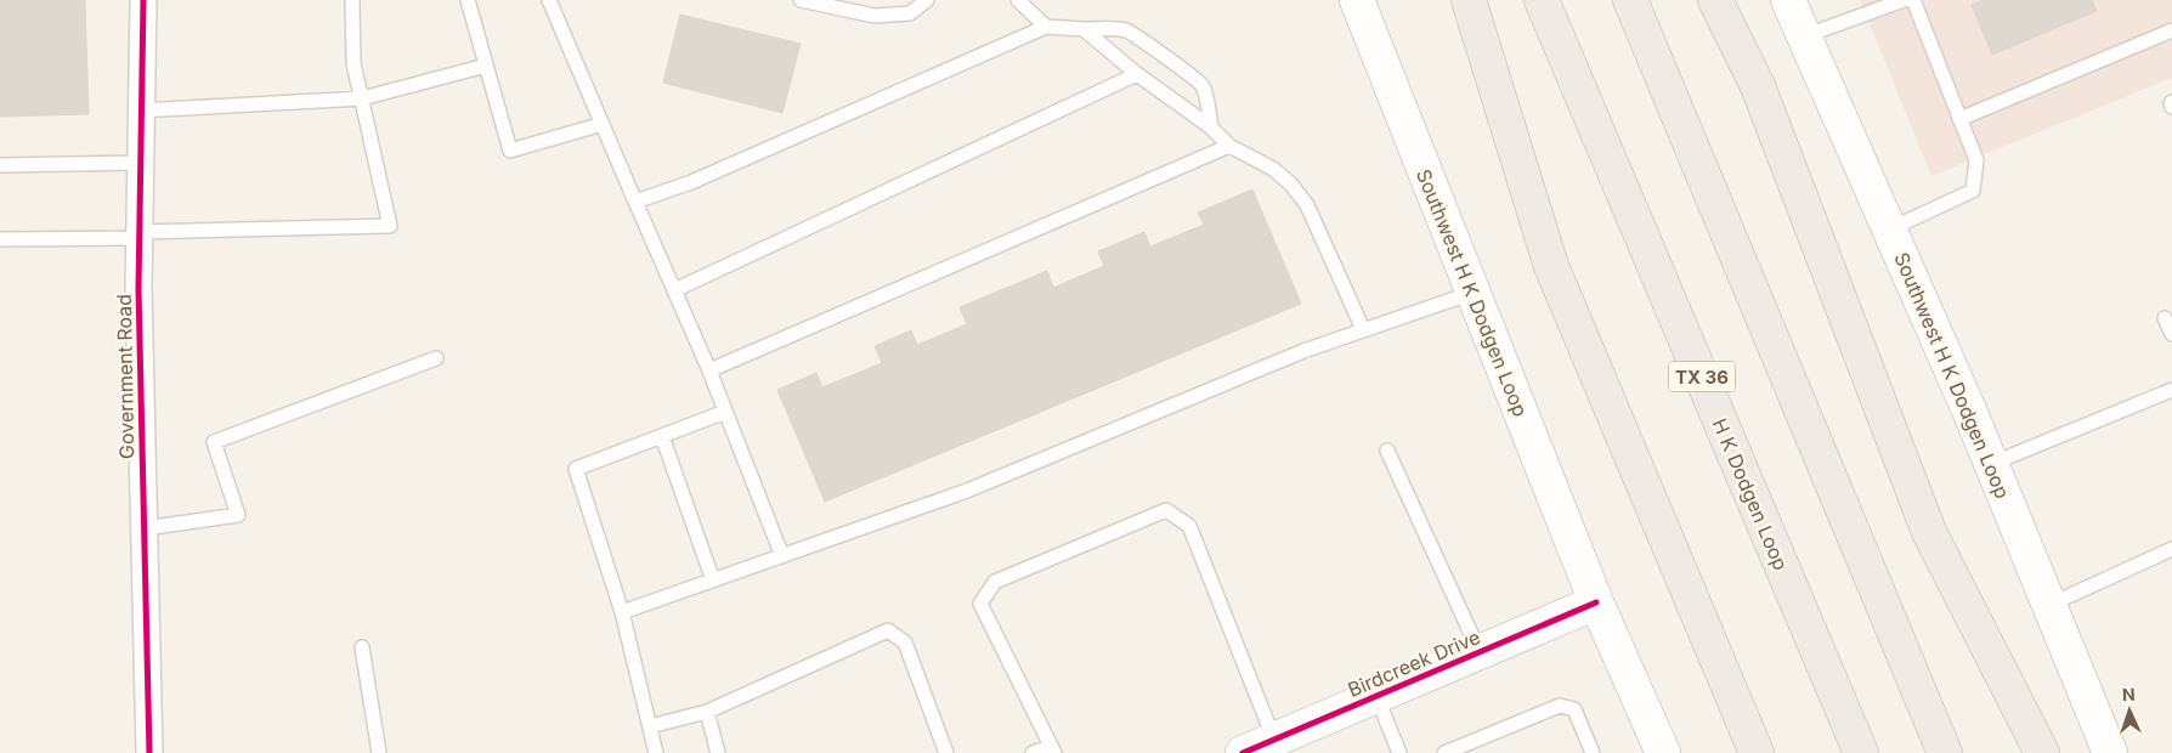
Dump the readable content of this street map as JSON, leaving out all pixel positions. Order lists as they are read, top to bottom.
{
  "streets": {
    "highway": ["TX 36", "H K Dodgen Loop"],
    "main road": ["Southwest H K Dodgen Loop", "Birdcreek Drive"],
    "street": ["Government Road"]
  },
  "crossings": [
    ["Southwest H K Dodgen Loop", "Birdcreek Drive"]
  ],
  "north": "top"
}
